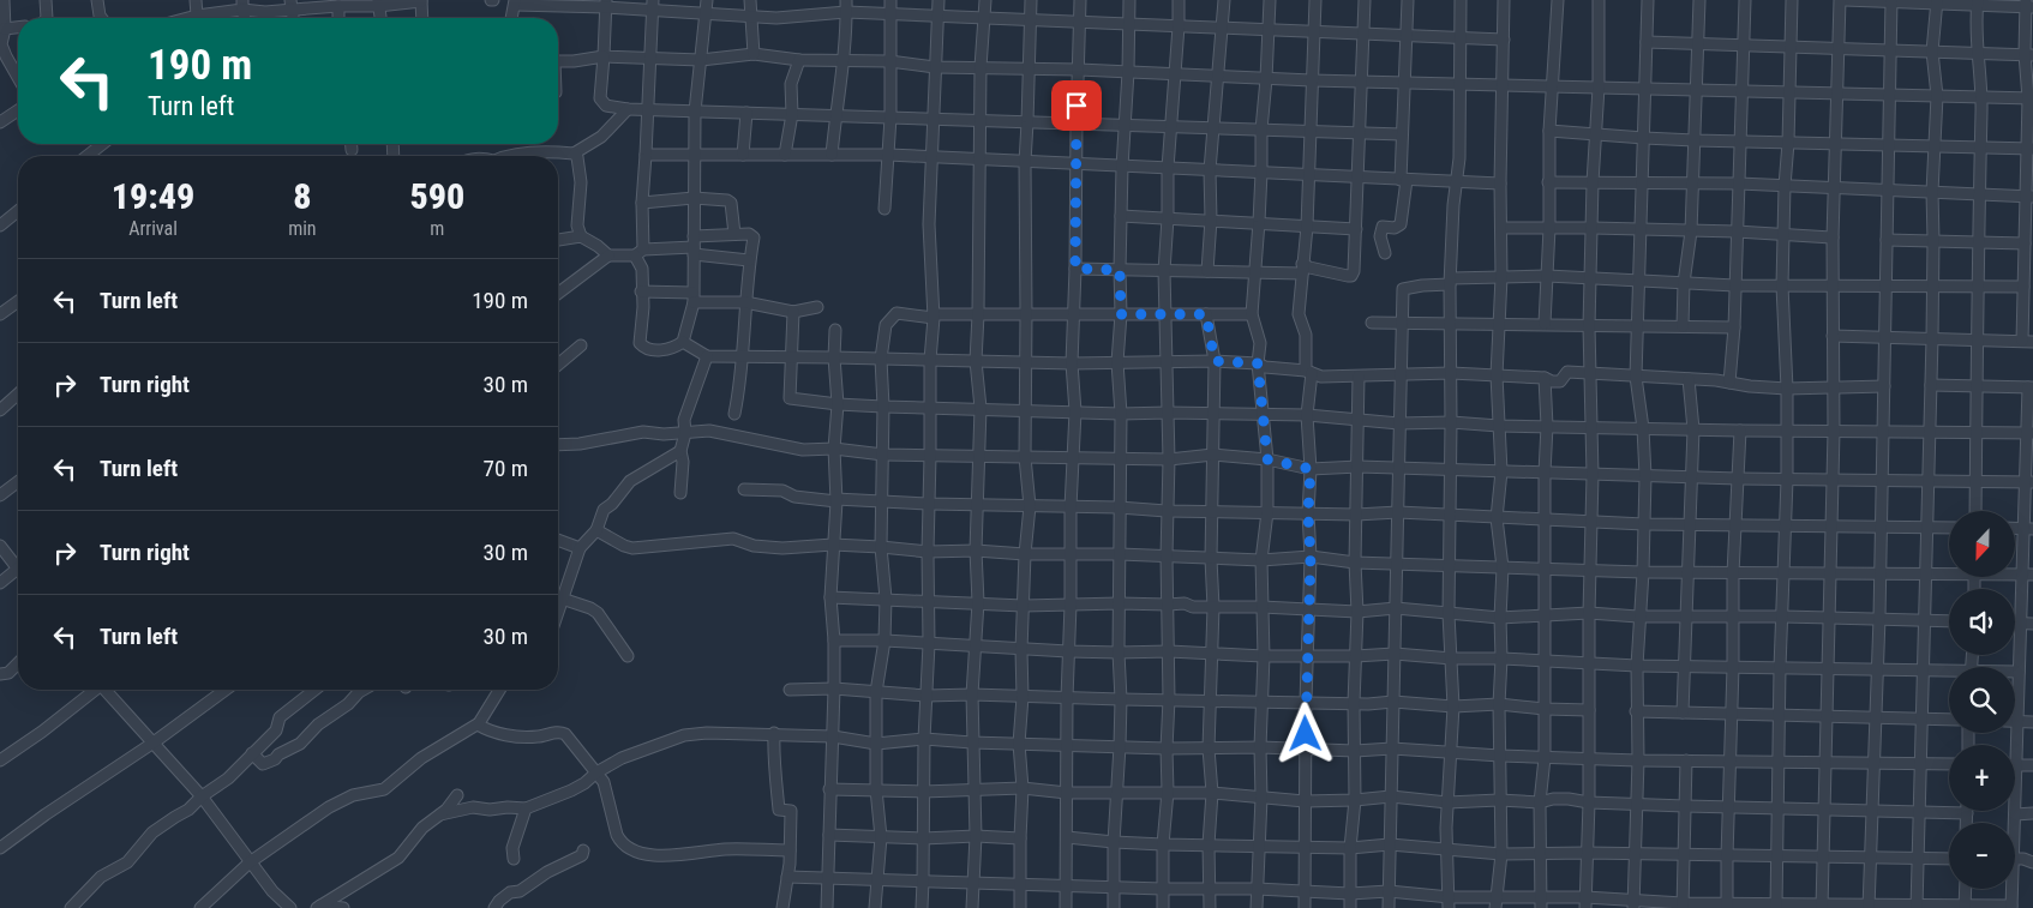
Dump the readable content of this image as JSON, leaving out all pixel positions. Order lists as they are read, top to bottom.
{
  "north": "bottom",
  "page": {
    "turn": ["190 m", "Turn left"],
    "eta": [
      "19:49",
      "Arrival",
      "8",
      "min",
      "590",
      "m"
    ],
    "list": [
      {
        "name": "Turn left",
        "value": "190 m"
      },
      {
        "name": "Turn right",
        "value": "30 m"
      },
      {
        "name": "Turn left",
        "value": "70 m"
      },
      {
        "name": "Turn right",
        "value": "30 m"
      },
      {
        "name": "Turn left",
        "value": "30 m"
      }
    ],
    "map_buttons": ["+", "−"]
  }
}
